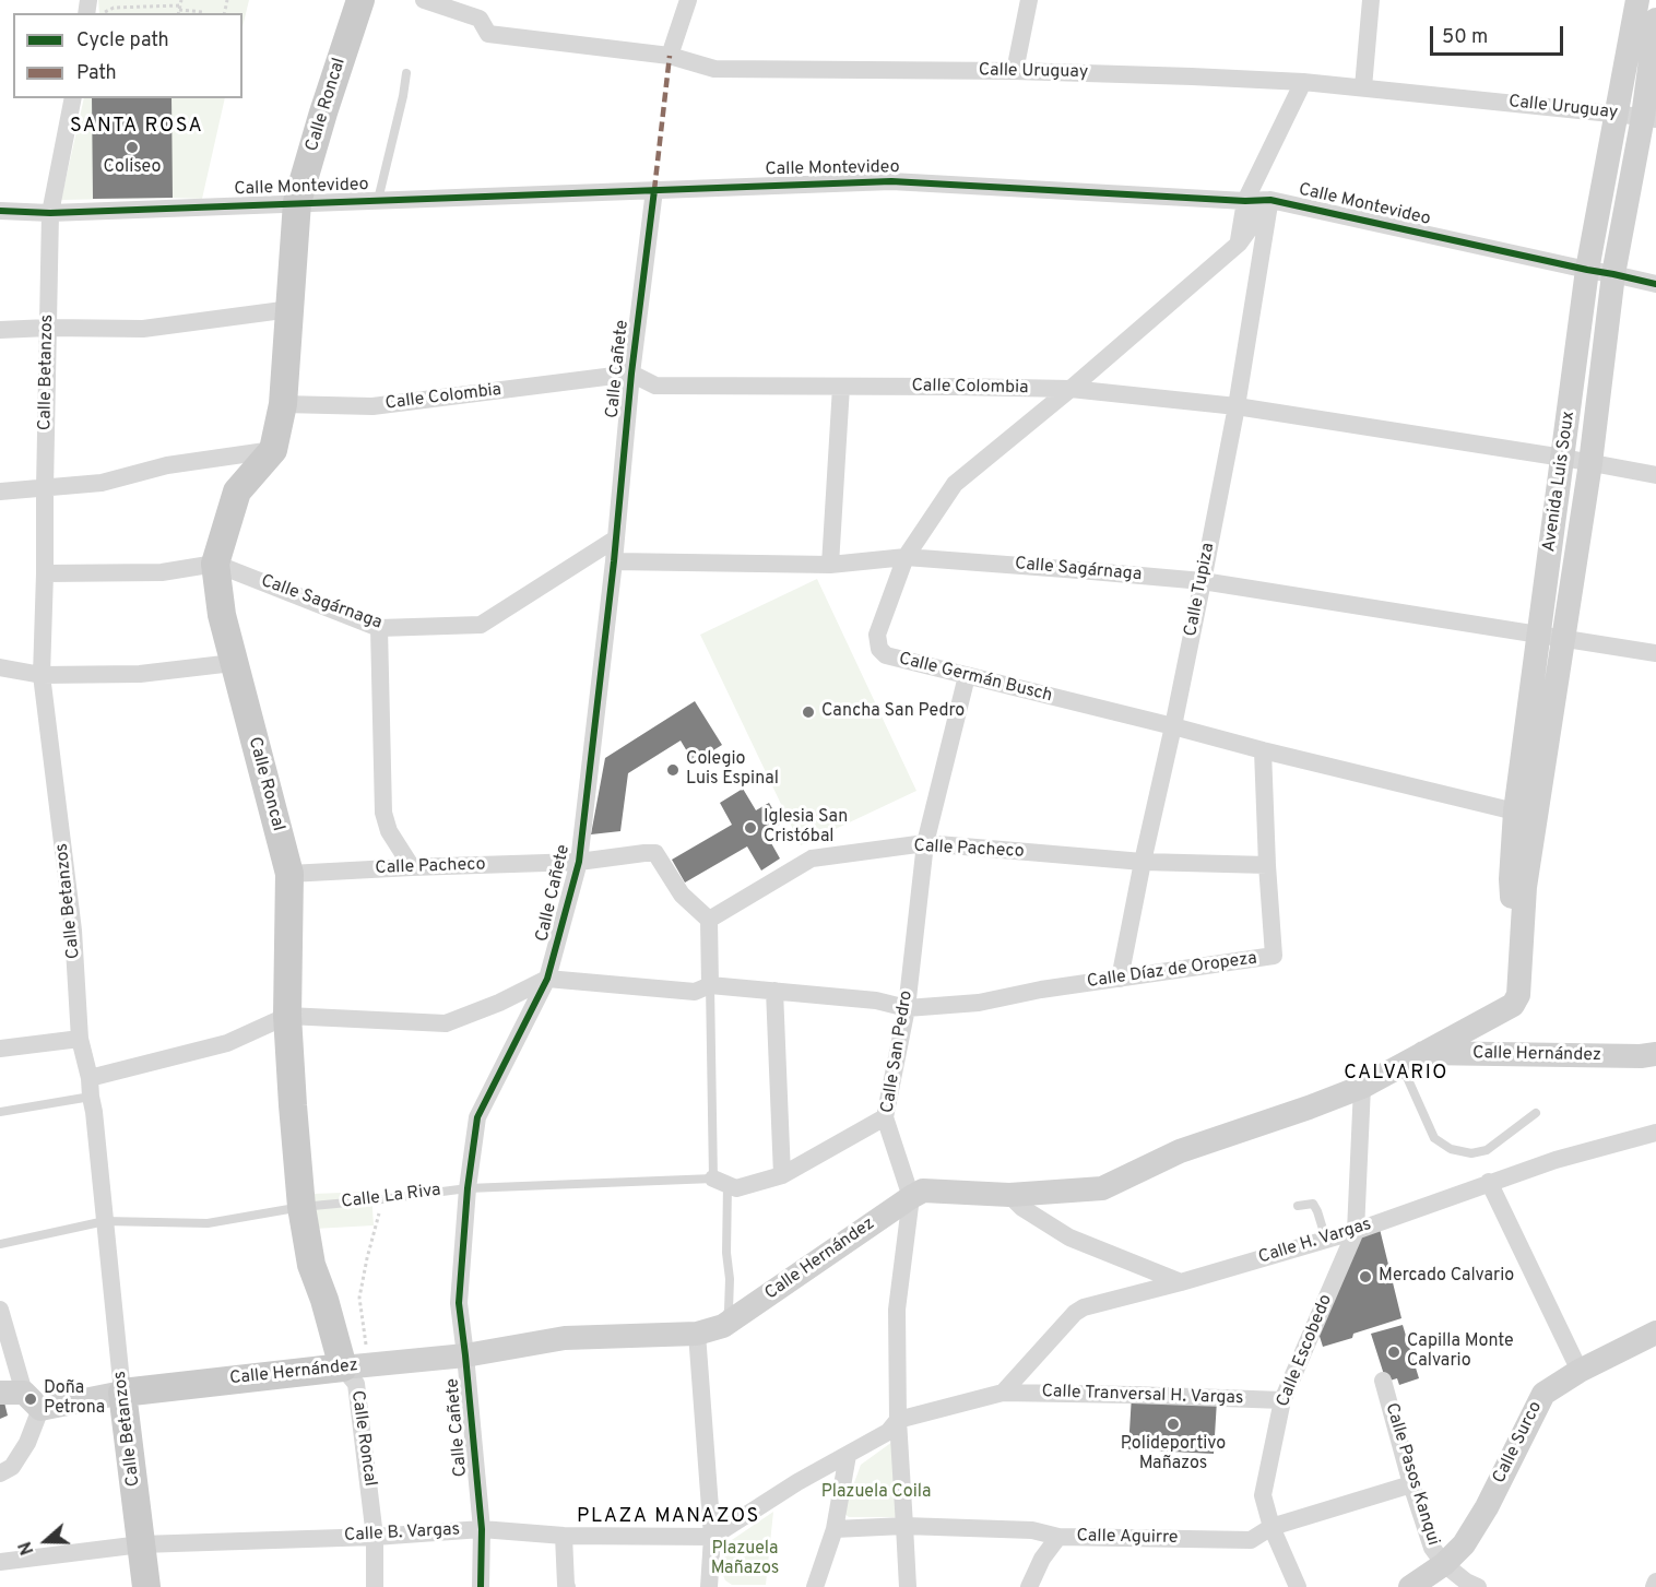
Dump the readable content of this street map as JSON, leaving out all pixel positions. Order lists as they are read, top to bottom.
{
  "streets": {
    "main road": [
      "Calle Roncal",
      "Calle Betanzos",
      "Avenida Luis Soux",
      "Calle Hernández",
      "Calle Surco"
    ],
    "street": [
      "Calle Uruguay",
      "Calle Montevideo",
      "Calle Cañete",
      "Calle Colombia",
      "Calle Sagárnaga",
      "Calle Tupiza",
      "Calle Germán Busch",
      "Calle Pacheco",
      "Calle Díaz de Oropeza",
      "Calle San Pedro",
      "Calle La Riva",
      "Calle H. Vargas",
      "Calle Escobedo",
      "Calle Tranversal H. Vargas",
      "Calle Pasos Kanqui",
      "Calle B. Vargas",
      "Calle Aguirre"
    ]
  },
  "crossings": [
    ["Calle Uruguay", "Avenida Luis Soux"],
    ["Calle Roncal", "Calle Montevideo"],
    ["Calle Roncal", "Calle Colombia"],
    ["Calle Roncal", "Calle Sagárnaga"],
    ["Calle Roncal", "Calle Pacheco"],
    ["Calle Roncal", "Calle Hernández"],
    ["Calle Roncal", "Calle La Riva"],
    ["Calle Roncal", "Calle B. Vargas"],
    ["Calle Montevideo", "Calle Cañete"],
    ["Calle Montevideo", "Calle Betanzos"],
    ["Calle Montevideo", "Avenida Luis Soux"],
    ["Calle Montevideo", "Calle Tupiza"],
    ["Calle Montevideo", "Calle Germán Busch"],
    ["Calle Cañete", "Calle Colombia"],
    ["Calle Cañete", "Calle Sagárnaga"],
    ["Calle Cañete", "Calle Pacheco"],
    ["Calle Cañete", "Calle Díaz de Oropeza"],
    ["Calle Cañete", "Calle Hernández"],
    ["Calle Cañete", "Calle La Riva"],
    ["Calle Cañete", "Calle B. Vargas"],
    ["Calle Betanzos", "Calle Hernández"],
    ["Calle Betanzos", "Calle La Riva"],
    ["Calle Betanzos", "Calle B. Vargas"],
    ["Calle Colombia", "Avenida Luis Soux"],
    ["Calle Colombia", "Calle Tupiza"],
    ["Calle Colombia", "Calle Germán Busch"],
    ["Avenida Luis Soux", "Calle Sagárnaga"],
    ["Avenida Luis Soux", "Calle Germán Busch"],
    ["Avenida Luis Soux", "Calle Hernández"],
    ["Calle Sagárnaga", "Calle Tupiza"],
    ["Calle Sagárnaga", "Calle Germán Busch"],
    ["Calle Tupiza", "Calle Germán Busch"],
    ["Calle Tupiza", "Calle Pacheco"],
    ["Calle Tupiza", "Calle Díaz de Oropeza"],
    ["Calle Germán Busch", "Calle Díaz de Oropeza"],
    ["Calle Germán Busch", "Calle San Pedro"],
    ["Calle Pacheco", "Calle Díaz de Oropeza"],
    ["Calle Pacheco", "Calle San Pedro"],
    ["Calle Díaz de Oropeza", "Calle San Pedro"],
    ["Calle San Pedro", "Calle Hernández"],
    ["Calle San Pedro", "Calle La Riva"],
    ["Calle San Pedro", "Calle Aguirre"],
    ["Calle H. Vargas", "Calle Escobedo"],
    ["Calle H. Vargas", "Calle Tranversal H. Vargas"],
    ["Calle Escobedo", "Calle Tranversal H. Vargas"],
    ["Calle Escobedo", "Calle Aguirre"],
    ["Calle Surco", "Calle Pasos Kanqui"],
    ["Calle Pasos Kanqui", "Calle Aguirre"]
  ],
  "districts": ["SANTA ROSA", "CALVARIO", "PLAZA MANAZOS"],
  "parks": ["Plazuela Coila", "Plazuela Mañazos"],
  "places": [
    "Coliseo",
    "Cancha San Pedro",
    "Colegio Luis Espinal",
    "Iglesia San Cristóbal",
    "Mercado Calvario",
    "Capilla Monte Calvario",
    "Doña Petrona",
    "Polideportivo Mañazos"
  ],
  "legend": ["Cycle path", "Path"],
  "scale_bar": "50 m",
  "north": "left"
}
